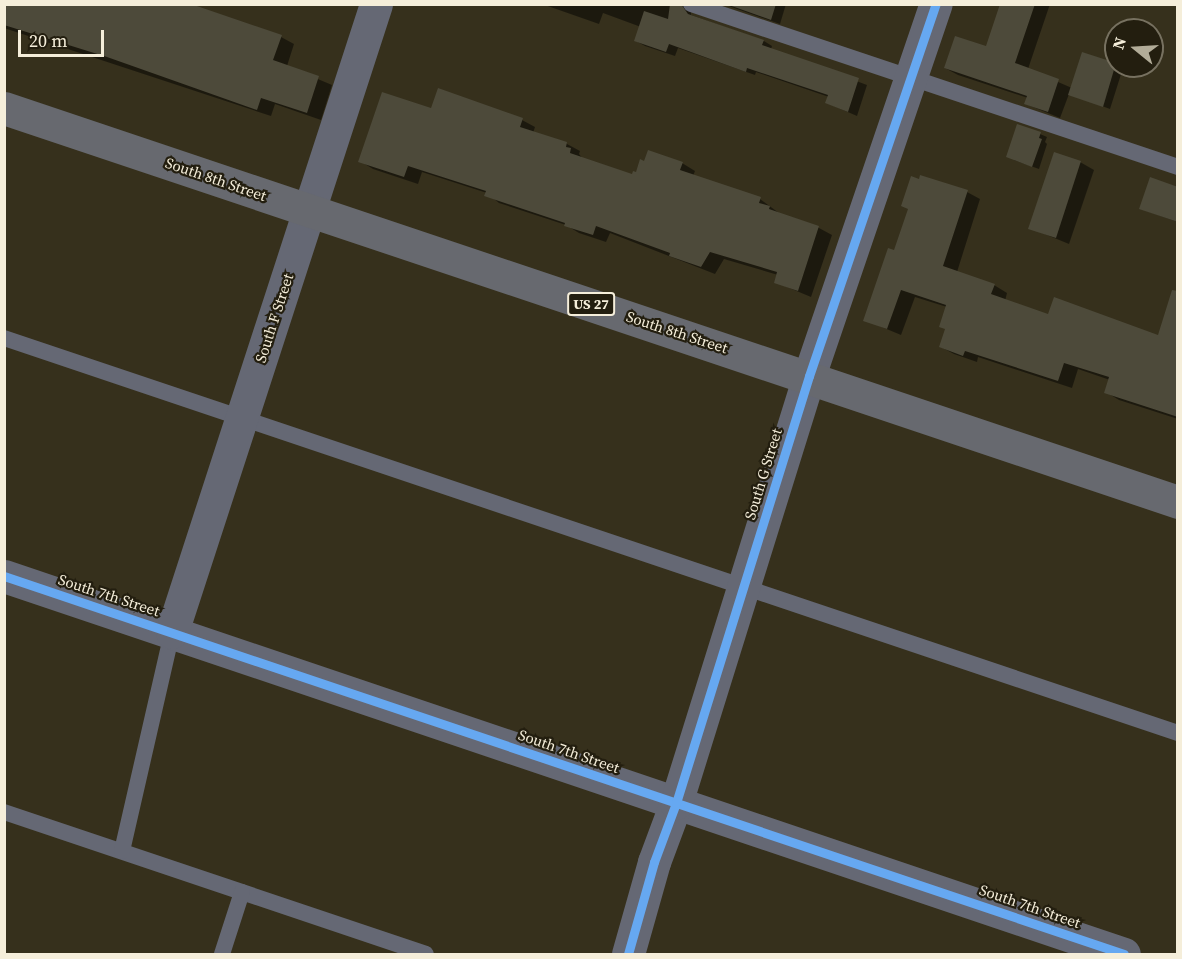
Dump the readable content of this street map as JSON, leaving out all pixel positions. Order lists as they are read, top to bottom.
{
  "streets": {
    "highway": ["South 8th Street", "US 27"],
    "street": ["South F Street", "South G Street", "South 7th Street"]
  },
  "crossings": [
    ["South 8th Street", "South F Street"],
    ["South 8th Street", "South G Street"],
    ["South F Street", "South 7th Street"],
    ["South G Street", "South 7th Street"]
  ],
  "scale_bar": "20 m",
  "north": "left"
}
